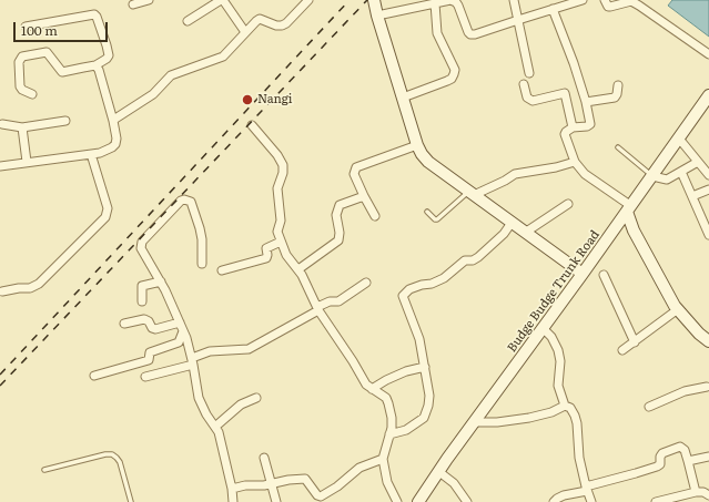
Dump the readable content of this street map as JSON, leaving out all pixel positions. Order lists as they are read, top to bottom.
{
  "streets": {
    "street": ["Budge Budge Trunk Road"]
  },
  "places": ["Nangi"],
  "scale_bar": "100 m"
}
